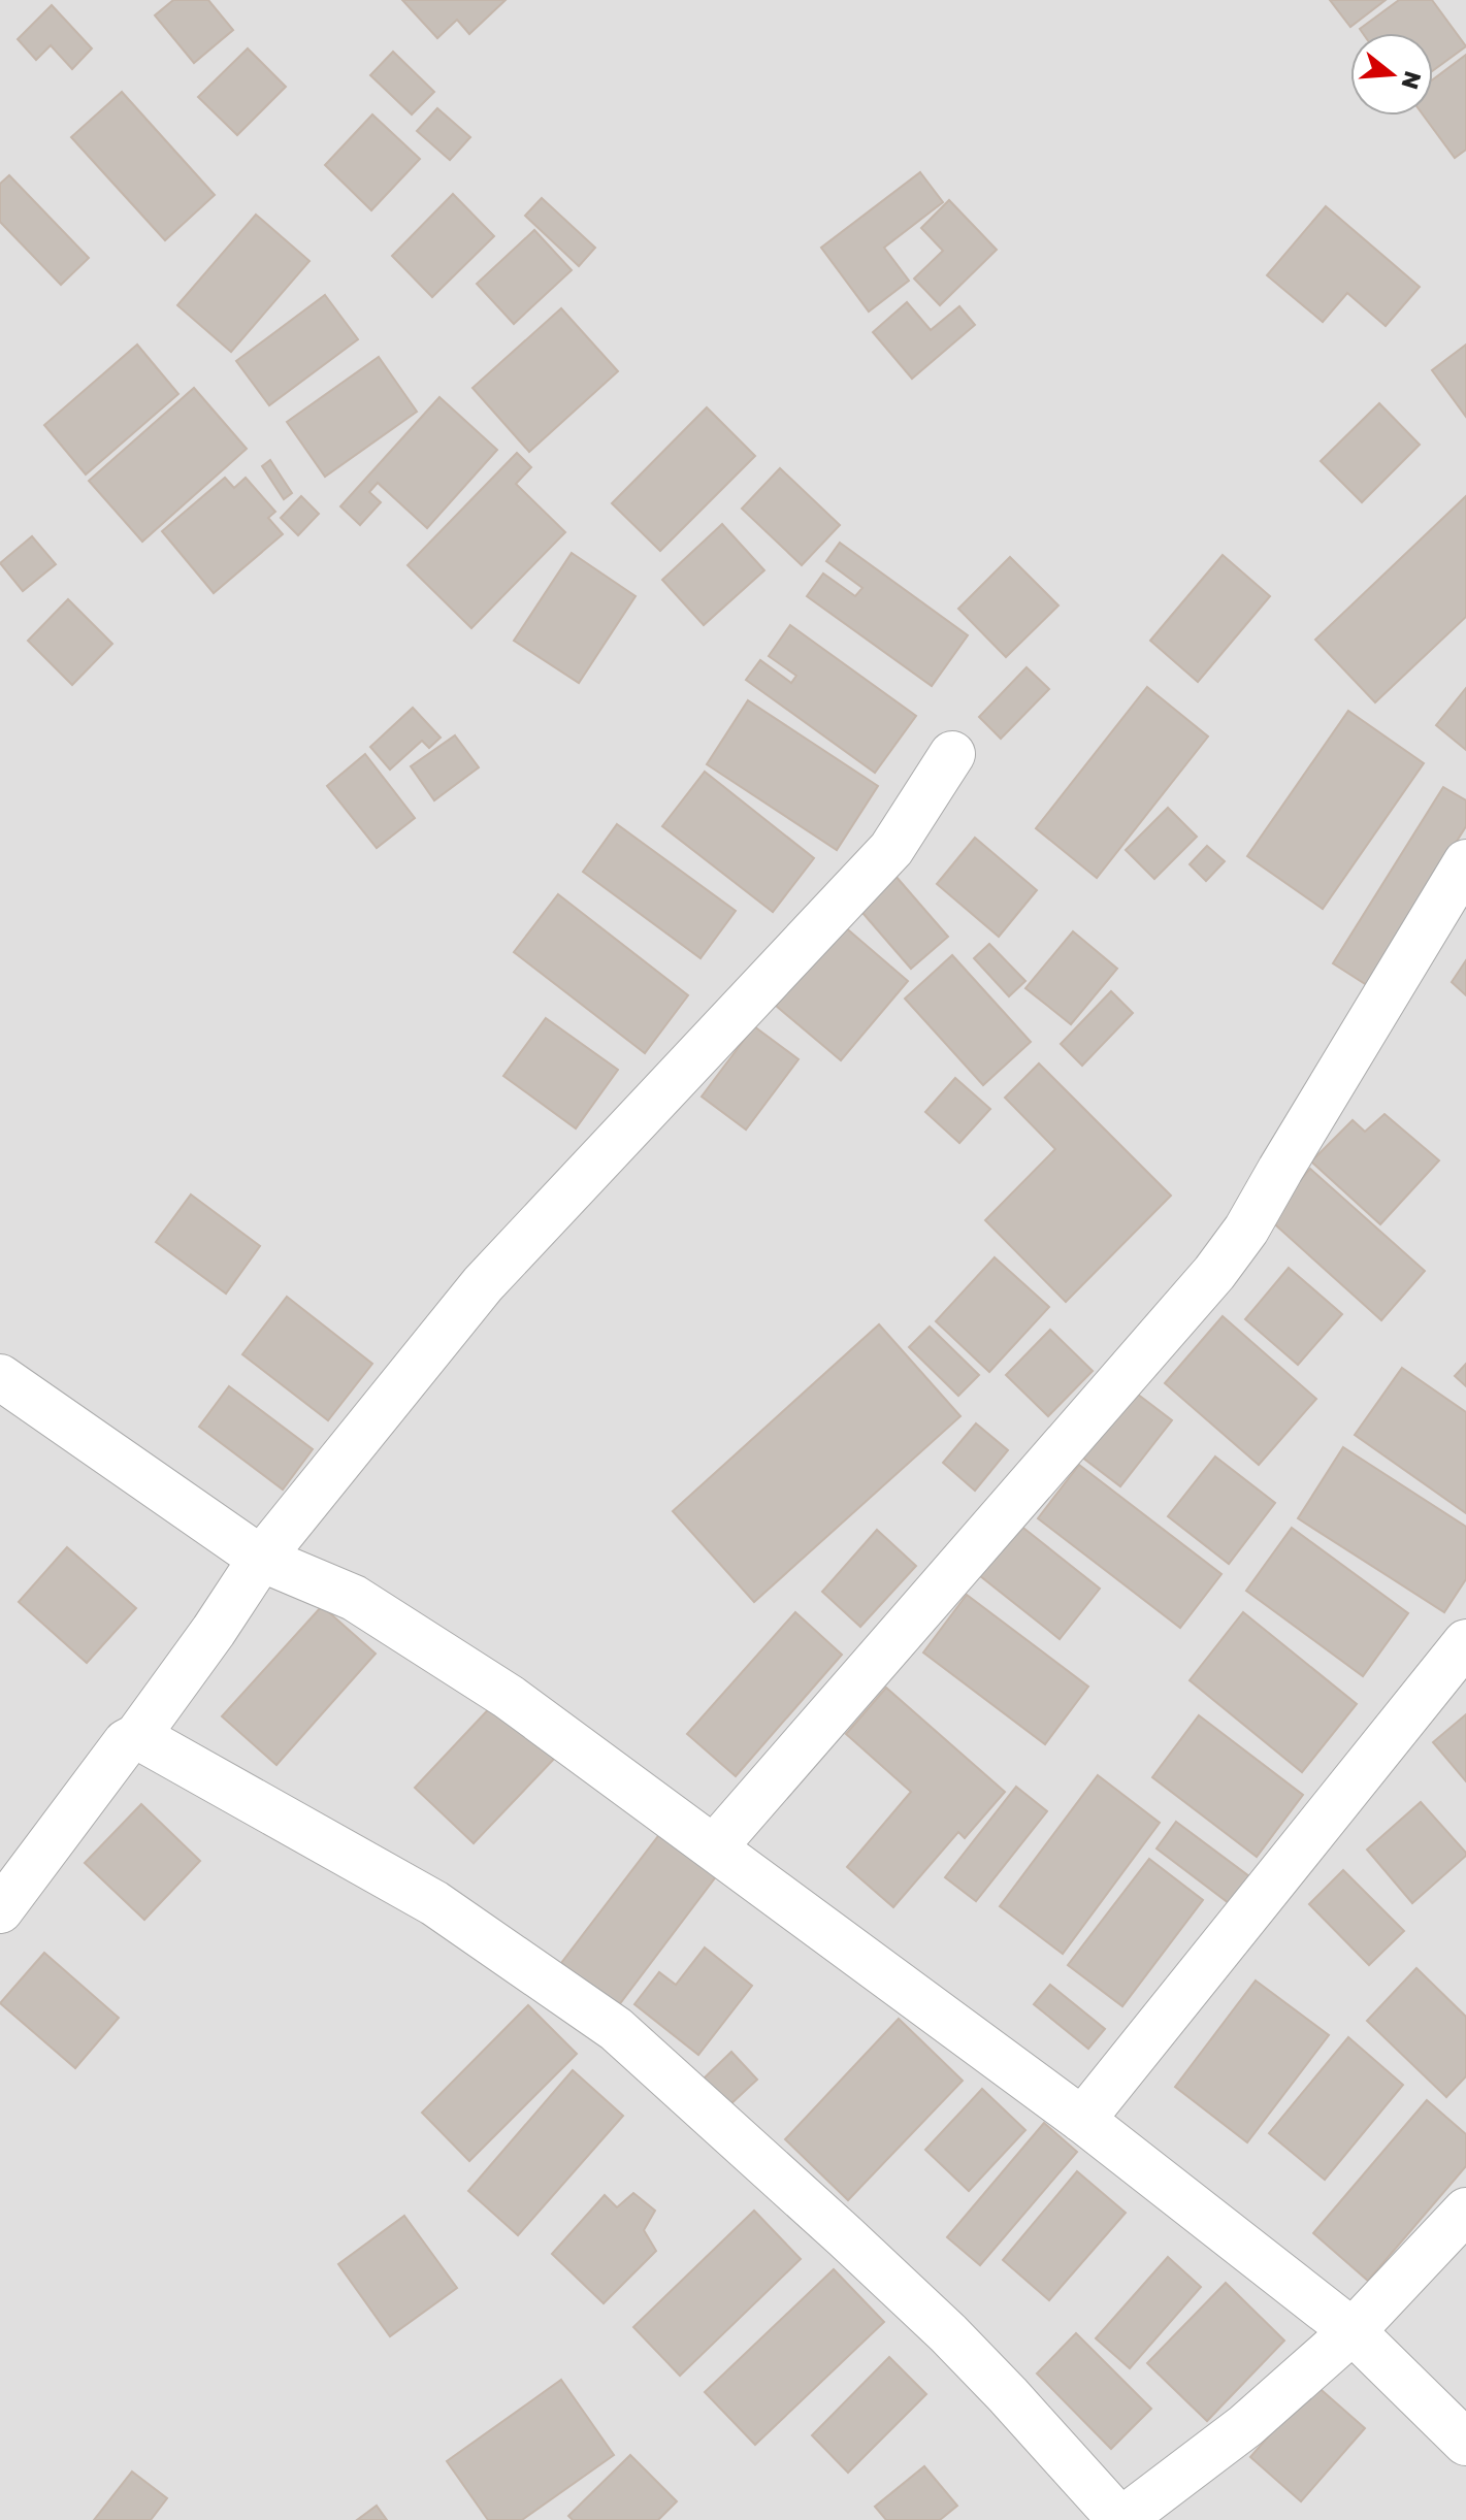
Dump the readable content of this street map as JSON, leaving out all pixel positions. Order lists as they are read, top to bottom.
{
  "north": "right"
}
